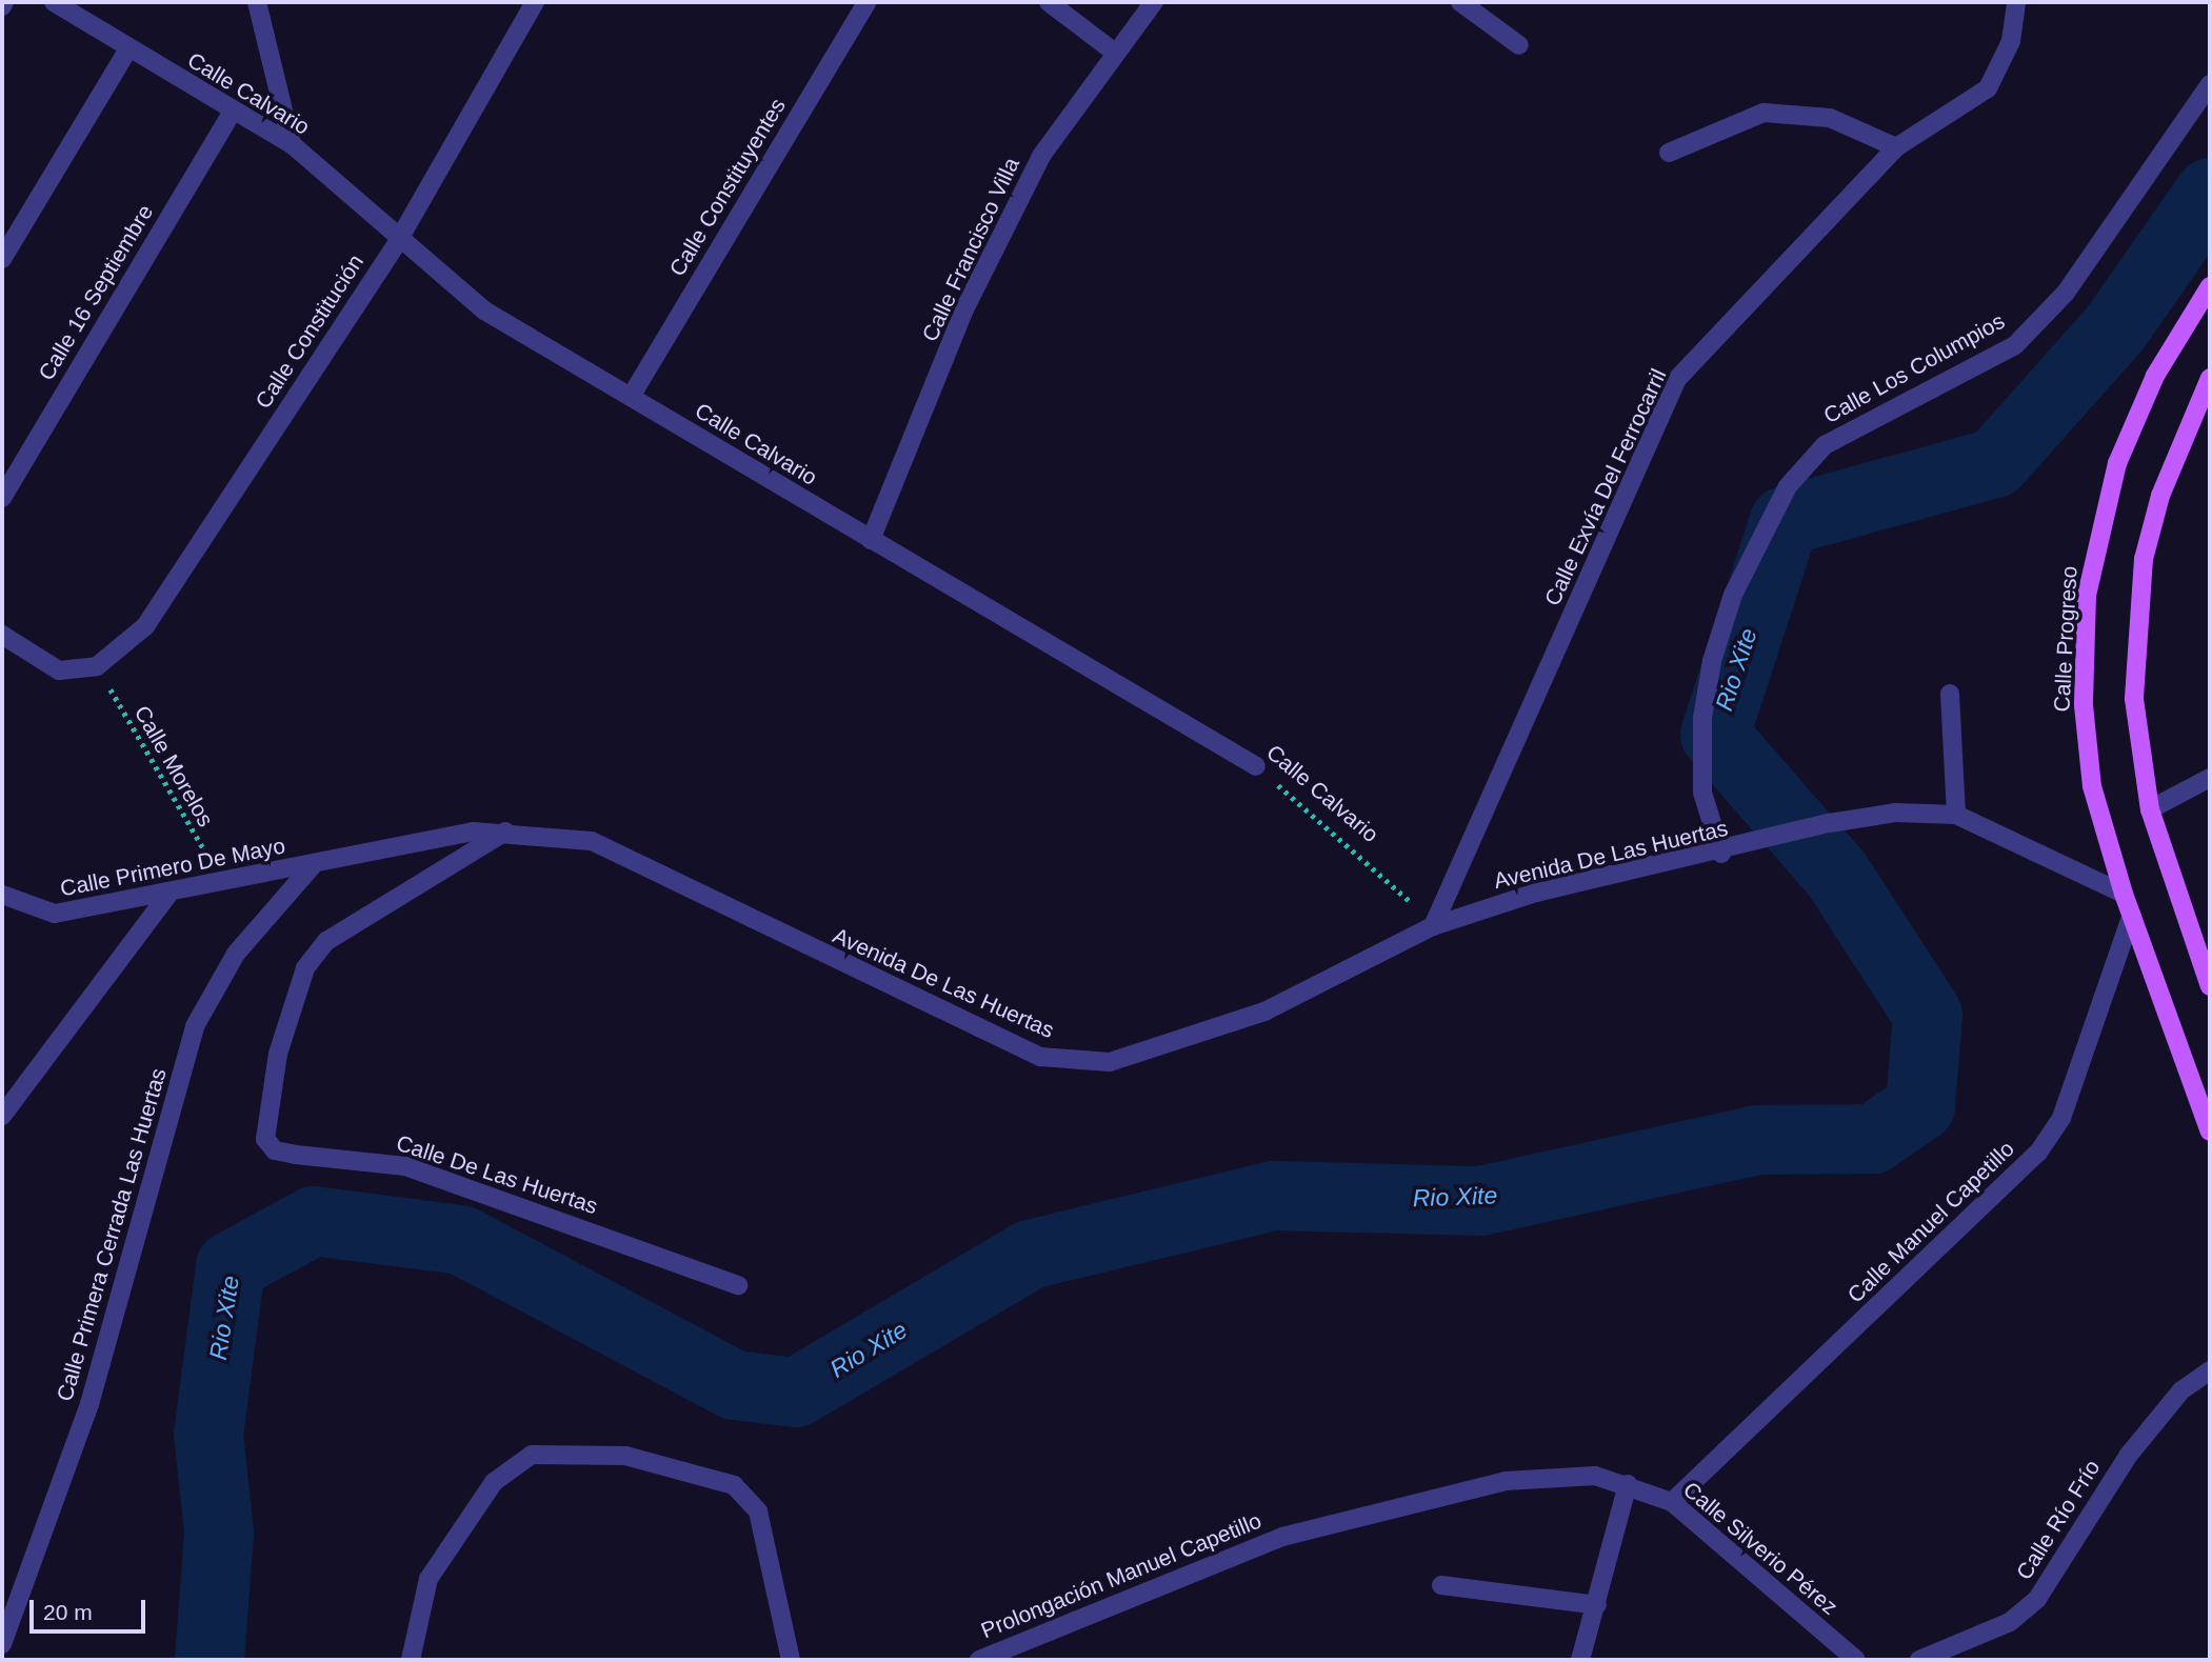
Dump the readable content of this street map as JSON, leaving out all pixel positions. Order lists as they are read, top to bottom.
{
  "streets": {
    "main road": ["Calle Progreso"],
    "street": [
      "Calle Calvario",
      "Calle Constituyentes",
      "Calle Francisco Villa",
      "Calle 16 Septiembre",
      "Calle Constitución",
      "Calle Los Columpios",
      "Calle Exvía Del Ferrocarril",
      "Avenida De Las Huertas",
      "Calle Primero De Mayo",
      "Calle De Las Huertas",
      "Calle Manuel Capetillo",
      "Calle Primera Cerrada Las Huertas",
      "Calle Río Frío",
      "Calle Silverio Pérez",
      "Prolongación Manuel Capetillo"
    ],
    "path": ["Calle Morelos"]
  },
  "crossings": [
    ["Calle Calvario", "Calle Constituyentes"],
    ["Calle Calvario", "Calle Francisco Villa"],
    ["Calle Calvario", "Calle 16 Septiembre"],
    ["Calle Calvario", "Calle Constitución"],
    ["Calle Calvario", "Calle Exvía Del Ferrocarril"],
    ["Calle Calvario", "Avenida De Las Huertas"],
    ["Calle Constitución", "Calle Morelos"],
    ["Calle Los Columpios", "Avenida De Las Huertas"],
    ["Calle Exvía Del Ferrocarril", "Avenida De Las Huertas"],
    ["Calle Progreso", "Calle Manuel Capetillo"],
    ["Calle Morelos", "Calle Primero De Mayo"],
    ["Avenida De Las Huertas", "Calle Primero De Mayo"],
    ["Avenida De Las Huertas", "Calle De Las Huertas"],
    ["Avenida De Las Huertas", "Calle Primera Cerrada Las Huertas"],
    ["Calle Primero De Mayo", "Calle Primera Cerrada Las Huertas"],
    ["Calle Manuel Capetillo", "Calle Silverio Pérez"],
    ["Calle Silverio Pérez", "Prolongación Manuel Capetillo"]
  ],
  "water": ["Rio Xite"],
  "scale_bar": "20 m"
}
